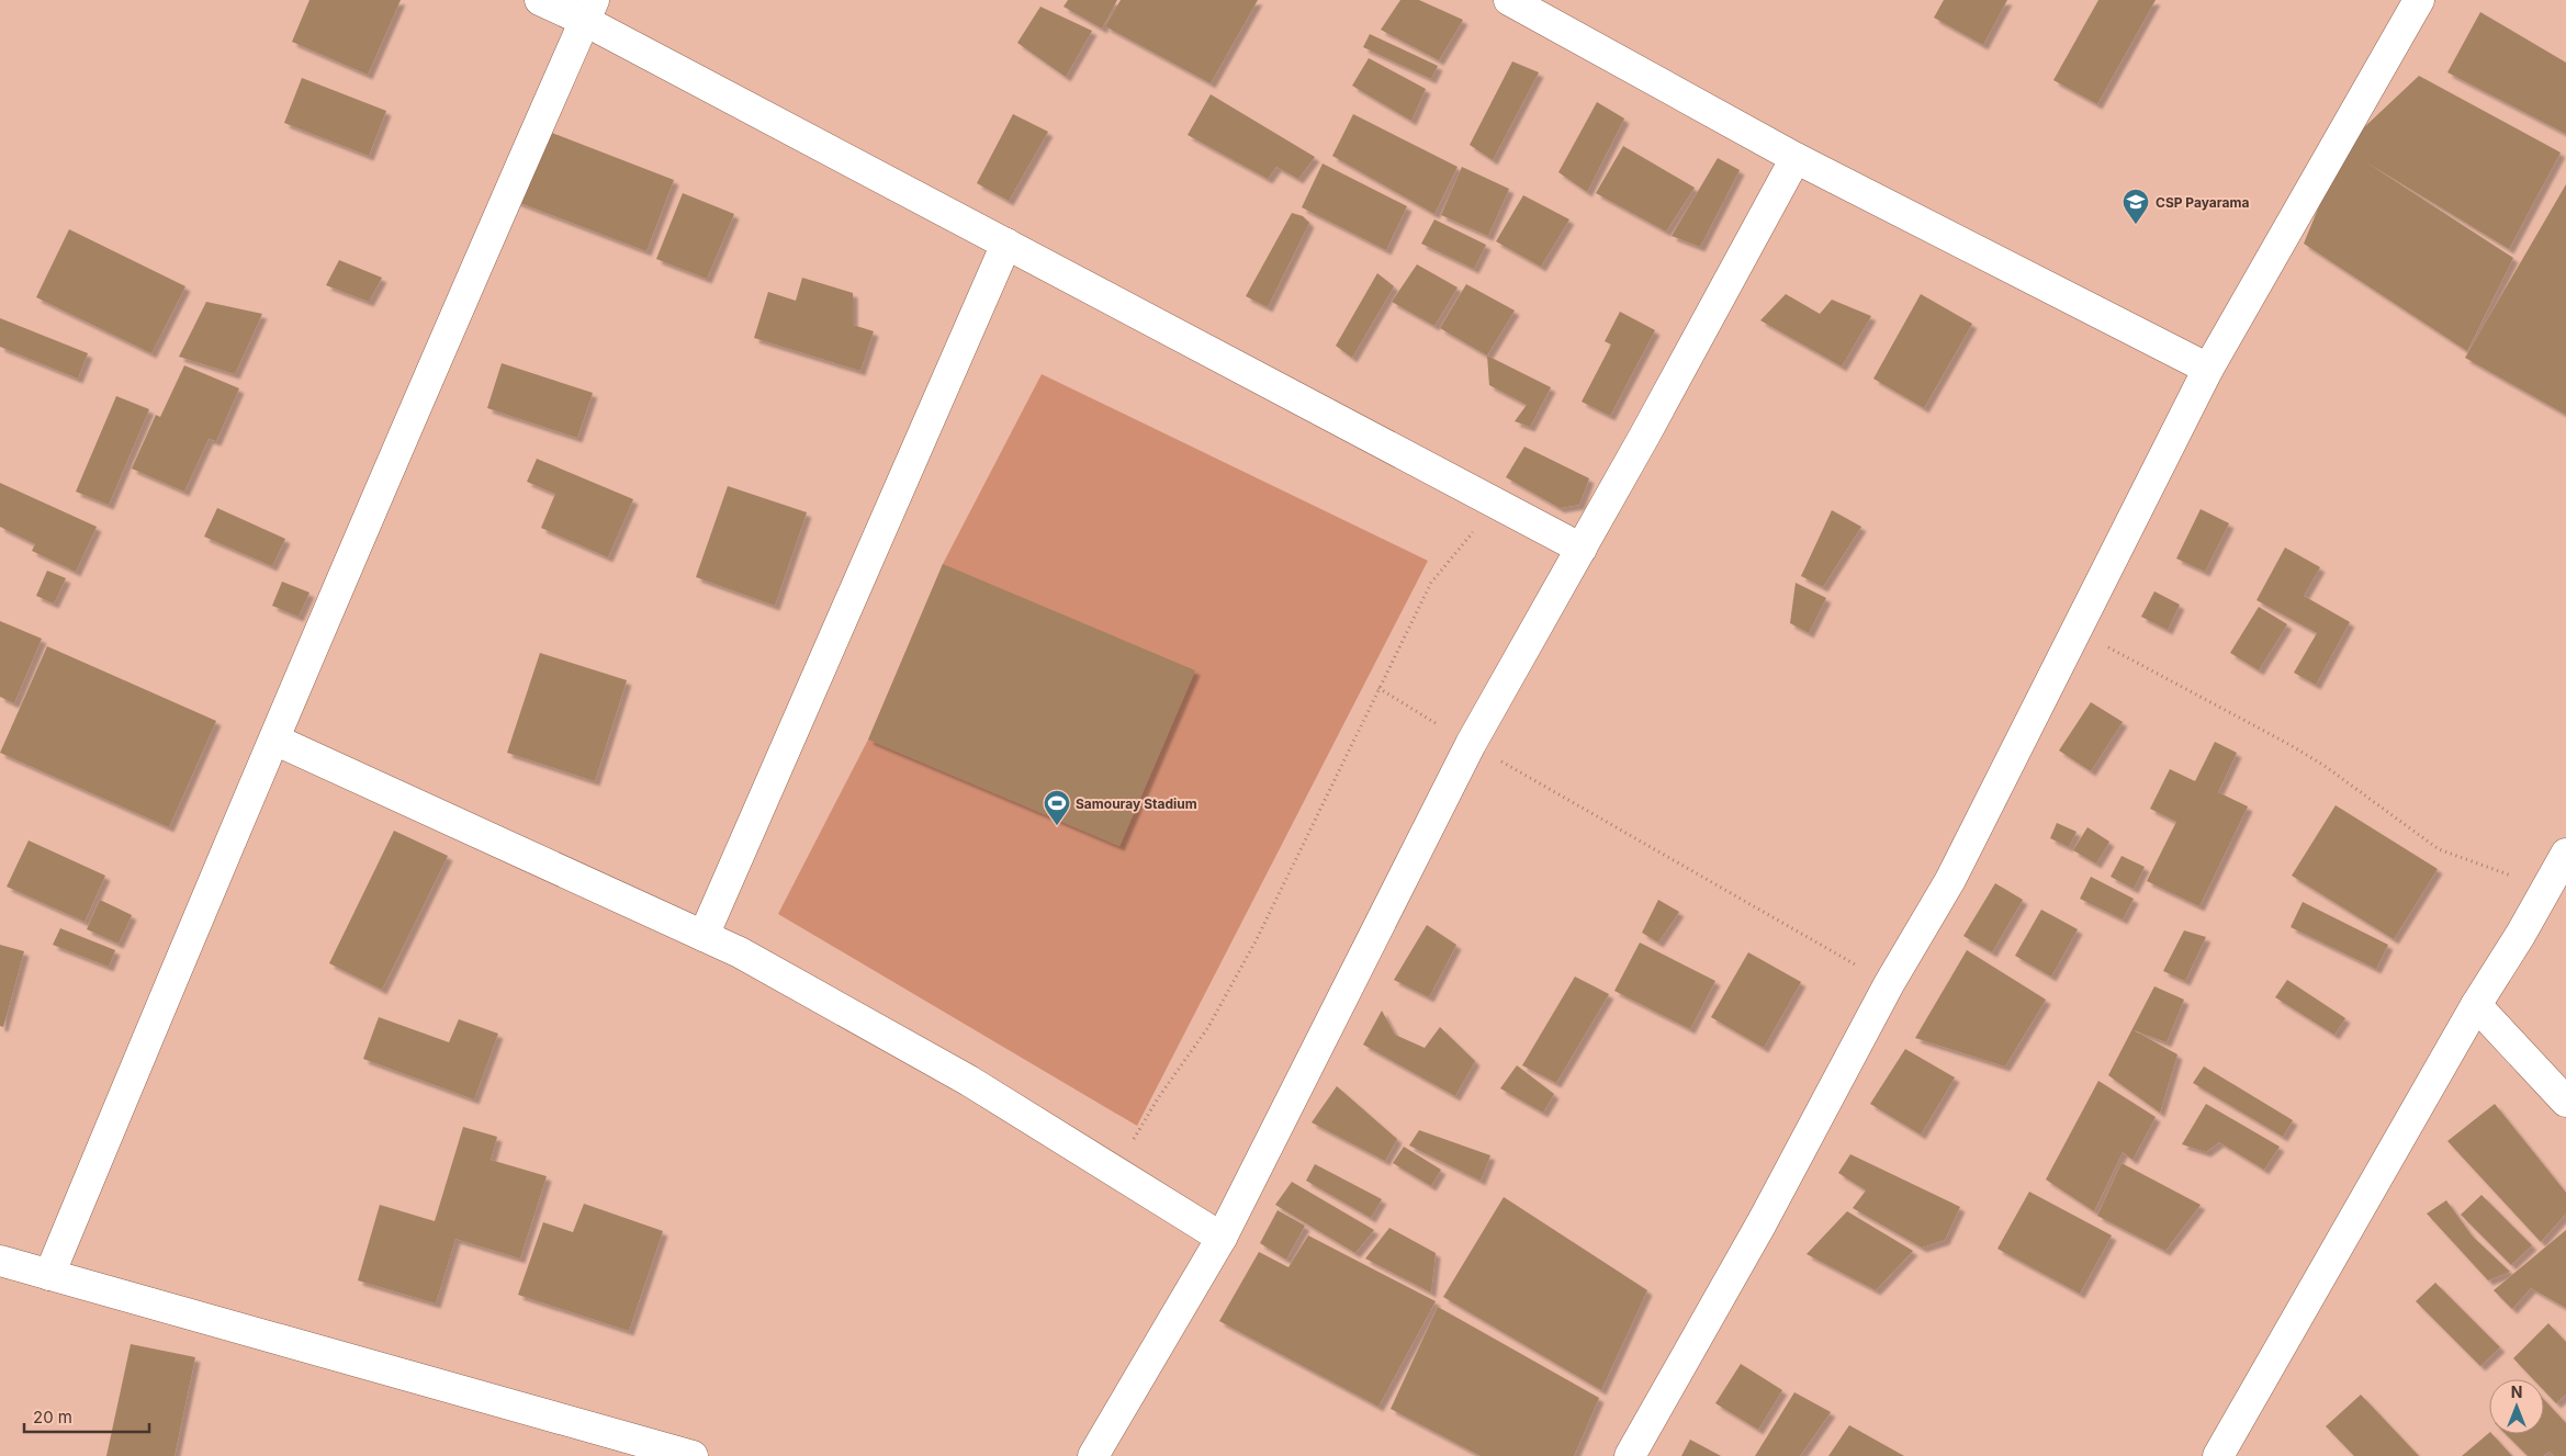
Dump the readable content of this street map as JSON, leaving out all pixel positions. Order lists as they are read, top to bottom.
{
  "places": {
    "school or university": ["CSP Payarama"],
    "sports": ["Samouray Stadium"]
  },
  "scale_bar": "20 m",
  "north": "top"
}
